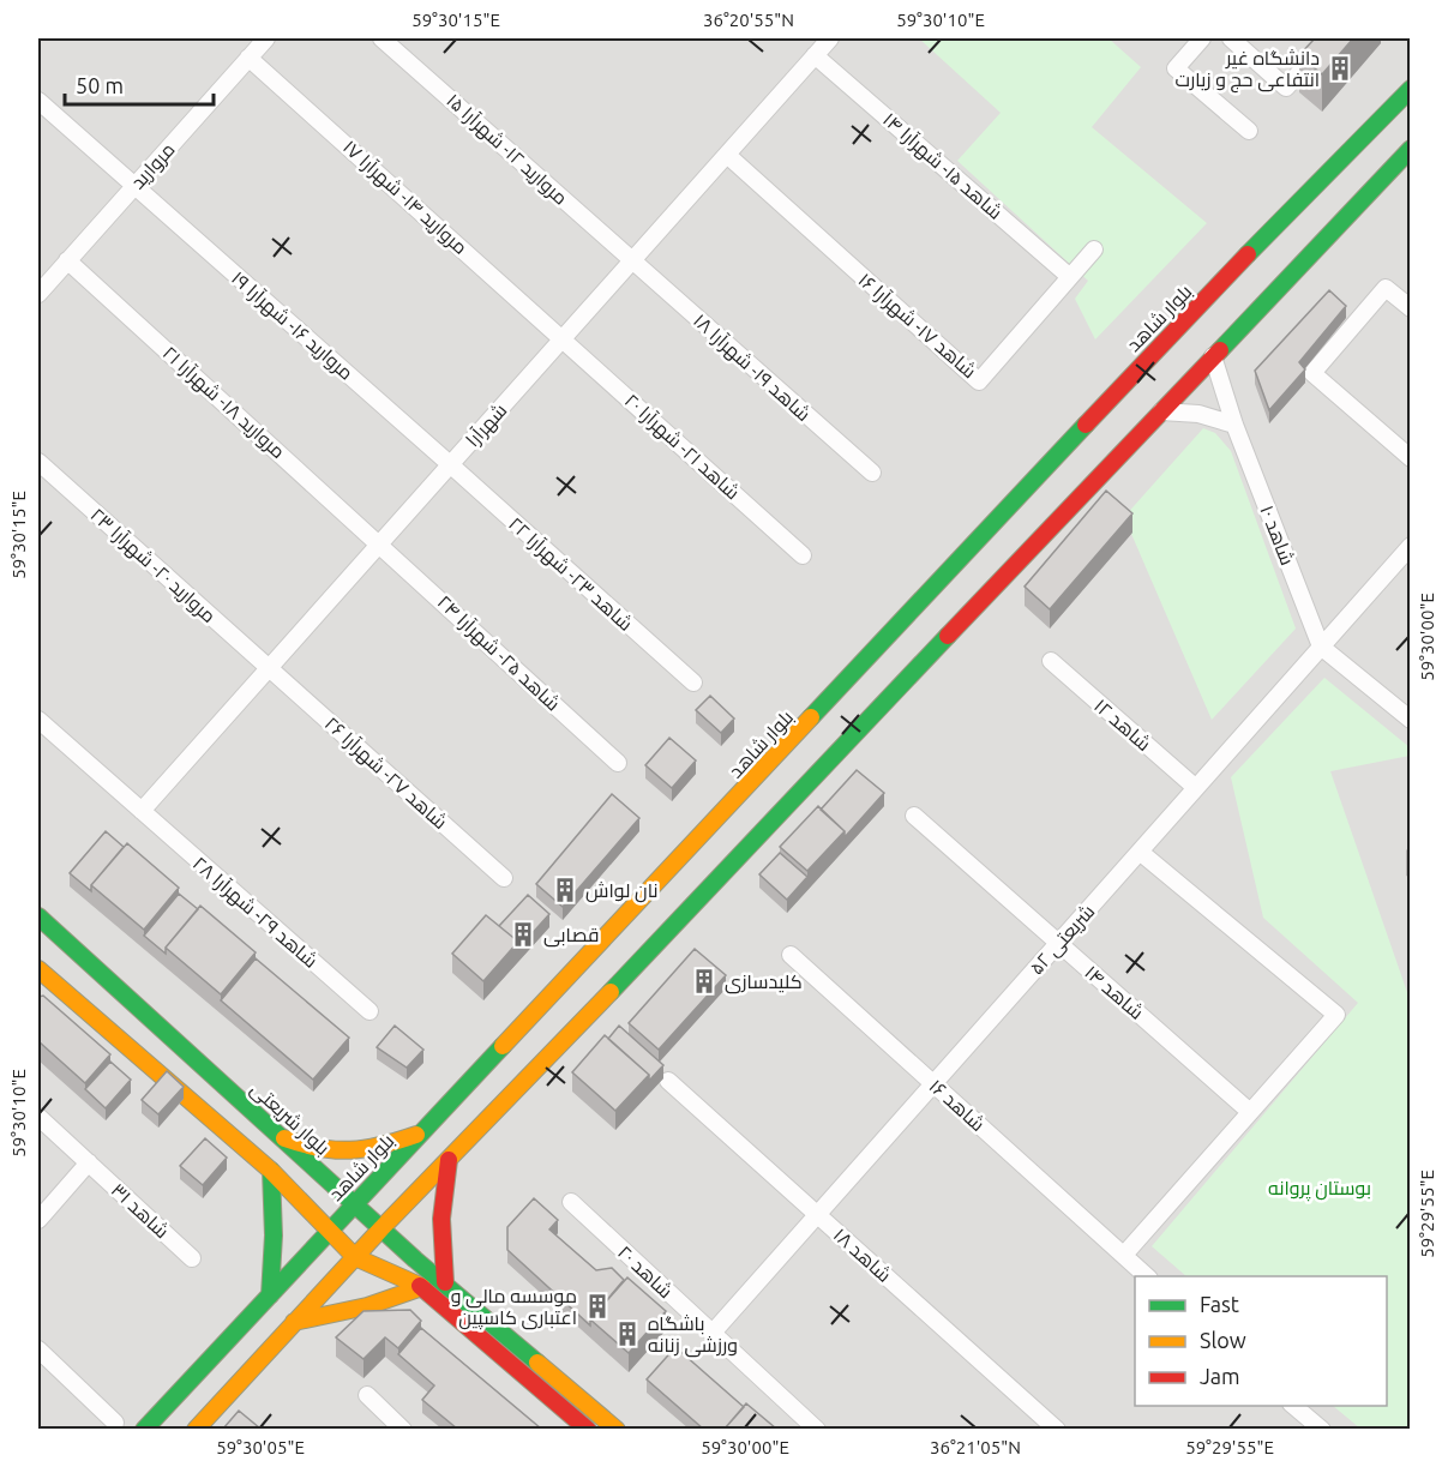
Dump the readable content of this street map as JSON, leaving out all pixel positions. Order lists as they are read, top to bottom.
{
  "streets": {
    "main road": ["بلوار شاهد", "بلوار شریعتی"],
    "street": [
      "مروارید ۱۲- شهرآرا ۱۵",
      "مروارید",
      "شاهد ۱۵- شهرآرا ۱۴",
      "مروارید ۱۴- شهرآرا ۱۷",
      "مروارید ۱۶- شهرآرا ۱۹",
      "شاهد ۱۷- شهرآرا ۱۶",
      "شاهد ۱۹- شهرآرا ۱۸",
      "مروارید ۱۸- شهرآرا ۲۱",
      "شهرآرا",
      "شاهد ۲۱- شهرآرا ۲۰",
      "شاهد ۱۰",
      "مروارید ۲۰- شهرآرا ۲۳",
      "شاهد ۲۳- شهرآرا ۲۲",
      "شاهد ۲۵- شهرآرا ۲۴",
      "شاهد ۱۲",
      "شاهد ۲۷- شهرآرا ۲۶",
      "شاهد ۲۹- شهرآرا ۲۸",
      "شریعتی ۵۲",
      "شاهد ۱۴",
      "شاهد ۱۶",
      "شاهد ۳۱",
      "شاهد ۱۸",
      "شاهد ۲۰"
    ]
  },
  "crossings": [
    ["مروارید ۱۲- شهرآرا ۱۵", "شاهد ۱۹- شهرآرا ۱۸"],
    ["مروارید ۱۲- شهرآرا ۱۵", "شهرآرا"],
    ["مروارید", "مروارید ۱۴- شهرآرا ۱۷"],
    ["مروارید", "مروارید ۱۶- شهرآرا ۱۹"],
    ["مروارید", "مروارید ۱۸- شهرآرا ۲۱"],
    ["شاهد ۱۵- شهرآرا ۱۴", "شاهد ۱۷- شهرآرا ۱۶"],
    ["شاهد ۱۵- شهرآرا ۱۴", "شهرآرا"],
    ["مروارید ۱۴- شهرآرا ۱۷", "شهرآرا"],
    ["مروارید ۱۴- شهرآرا ۱۷", "شاهد ۲۱- شهرآرا ۲۰"],
    ["بلوار شاهد", "بلوار شریعتی"],
    ["مروارید ۱۶- شهرآرا ۱۹", "شهرآرا"],
    ["مروارید ۱۶- شهرآرا ۱۹", "شاهد ۲۳- شهرآرا ۲۲"],
    ["شاهد ۱۷- شهرآرا ۱۶", "شهرآرا"],
    ["شاهد ۱۹- شهرآرا ۱۸", "شهرآرا"],
    ["مروارید ۱۸- شهرآرا ۲۱", "شهرآرا"],
    ["مروارید ۱۸- شهرآرا ۲۱", "شاهد ۲۵- شهرآرا ۲۴"],
    ["شهرآرا", "شاهد ۲۱- شهرآرا ۲۰"],
    ["شهرآرا", "مروارید ۲۰- شهرآرا ۲۳"],
    ["شهرآرا", "شاهد ۲۳- شهرآرا ۲۲"],
    ["شهرآرا", "شاهد ۲۵- شهرآرا ۲۴"],
    ["شهرآرا", "شاهد ۲۷- شهرآرا ۲۶"],
    ["شهرآرا", "شاهد ۲۹- شهرآرا ۲۸"],
    ["شاهد ۱۰", "شریعتی ۵۲"],
    ["مروارید ۲۰- شهرآرا ۲۳", "شاهد ۲۷- شهرآرا ۲۶"],
    ["شاهد ۱۲", "شریعتی ۵۲"],
    ["شریعتی ۵۲", "شاهد ۱۴"],
    ["شریعتی ۵۲", "شاهد ۱۶"],
    ["شریعتی ۵۲", "شاهد ۱۸"],
    ["شریعتی ۵۲", "شاهد ۲۰"]
  ],
  "parks": ["بوستان پروانه"],
  "places": {
    "building": [
      "دانشگاه غیر انتفاعی حج و زیارت",
      "نان لواش",
      "قصابی",
      "کلیدسازی",
      "موسسه مالی و اعتباری کاسپین",
      "باشگاه ورزشی زنانه"
    ]
  },
  "legend": ["Fast", "Slow", "Jam"],
  "scale_bar": "50 m",
  "coordinates": [
    "59°30'15\"E",
    "36°20'55\"N",
    "59°30'10\"E",
    "59°30'00\"E",
    "59°29'55\"E",
    "59°30'05\"E",
    "36°21'05\"N"
  ]
}
